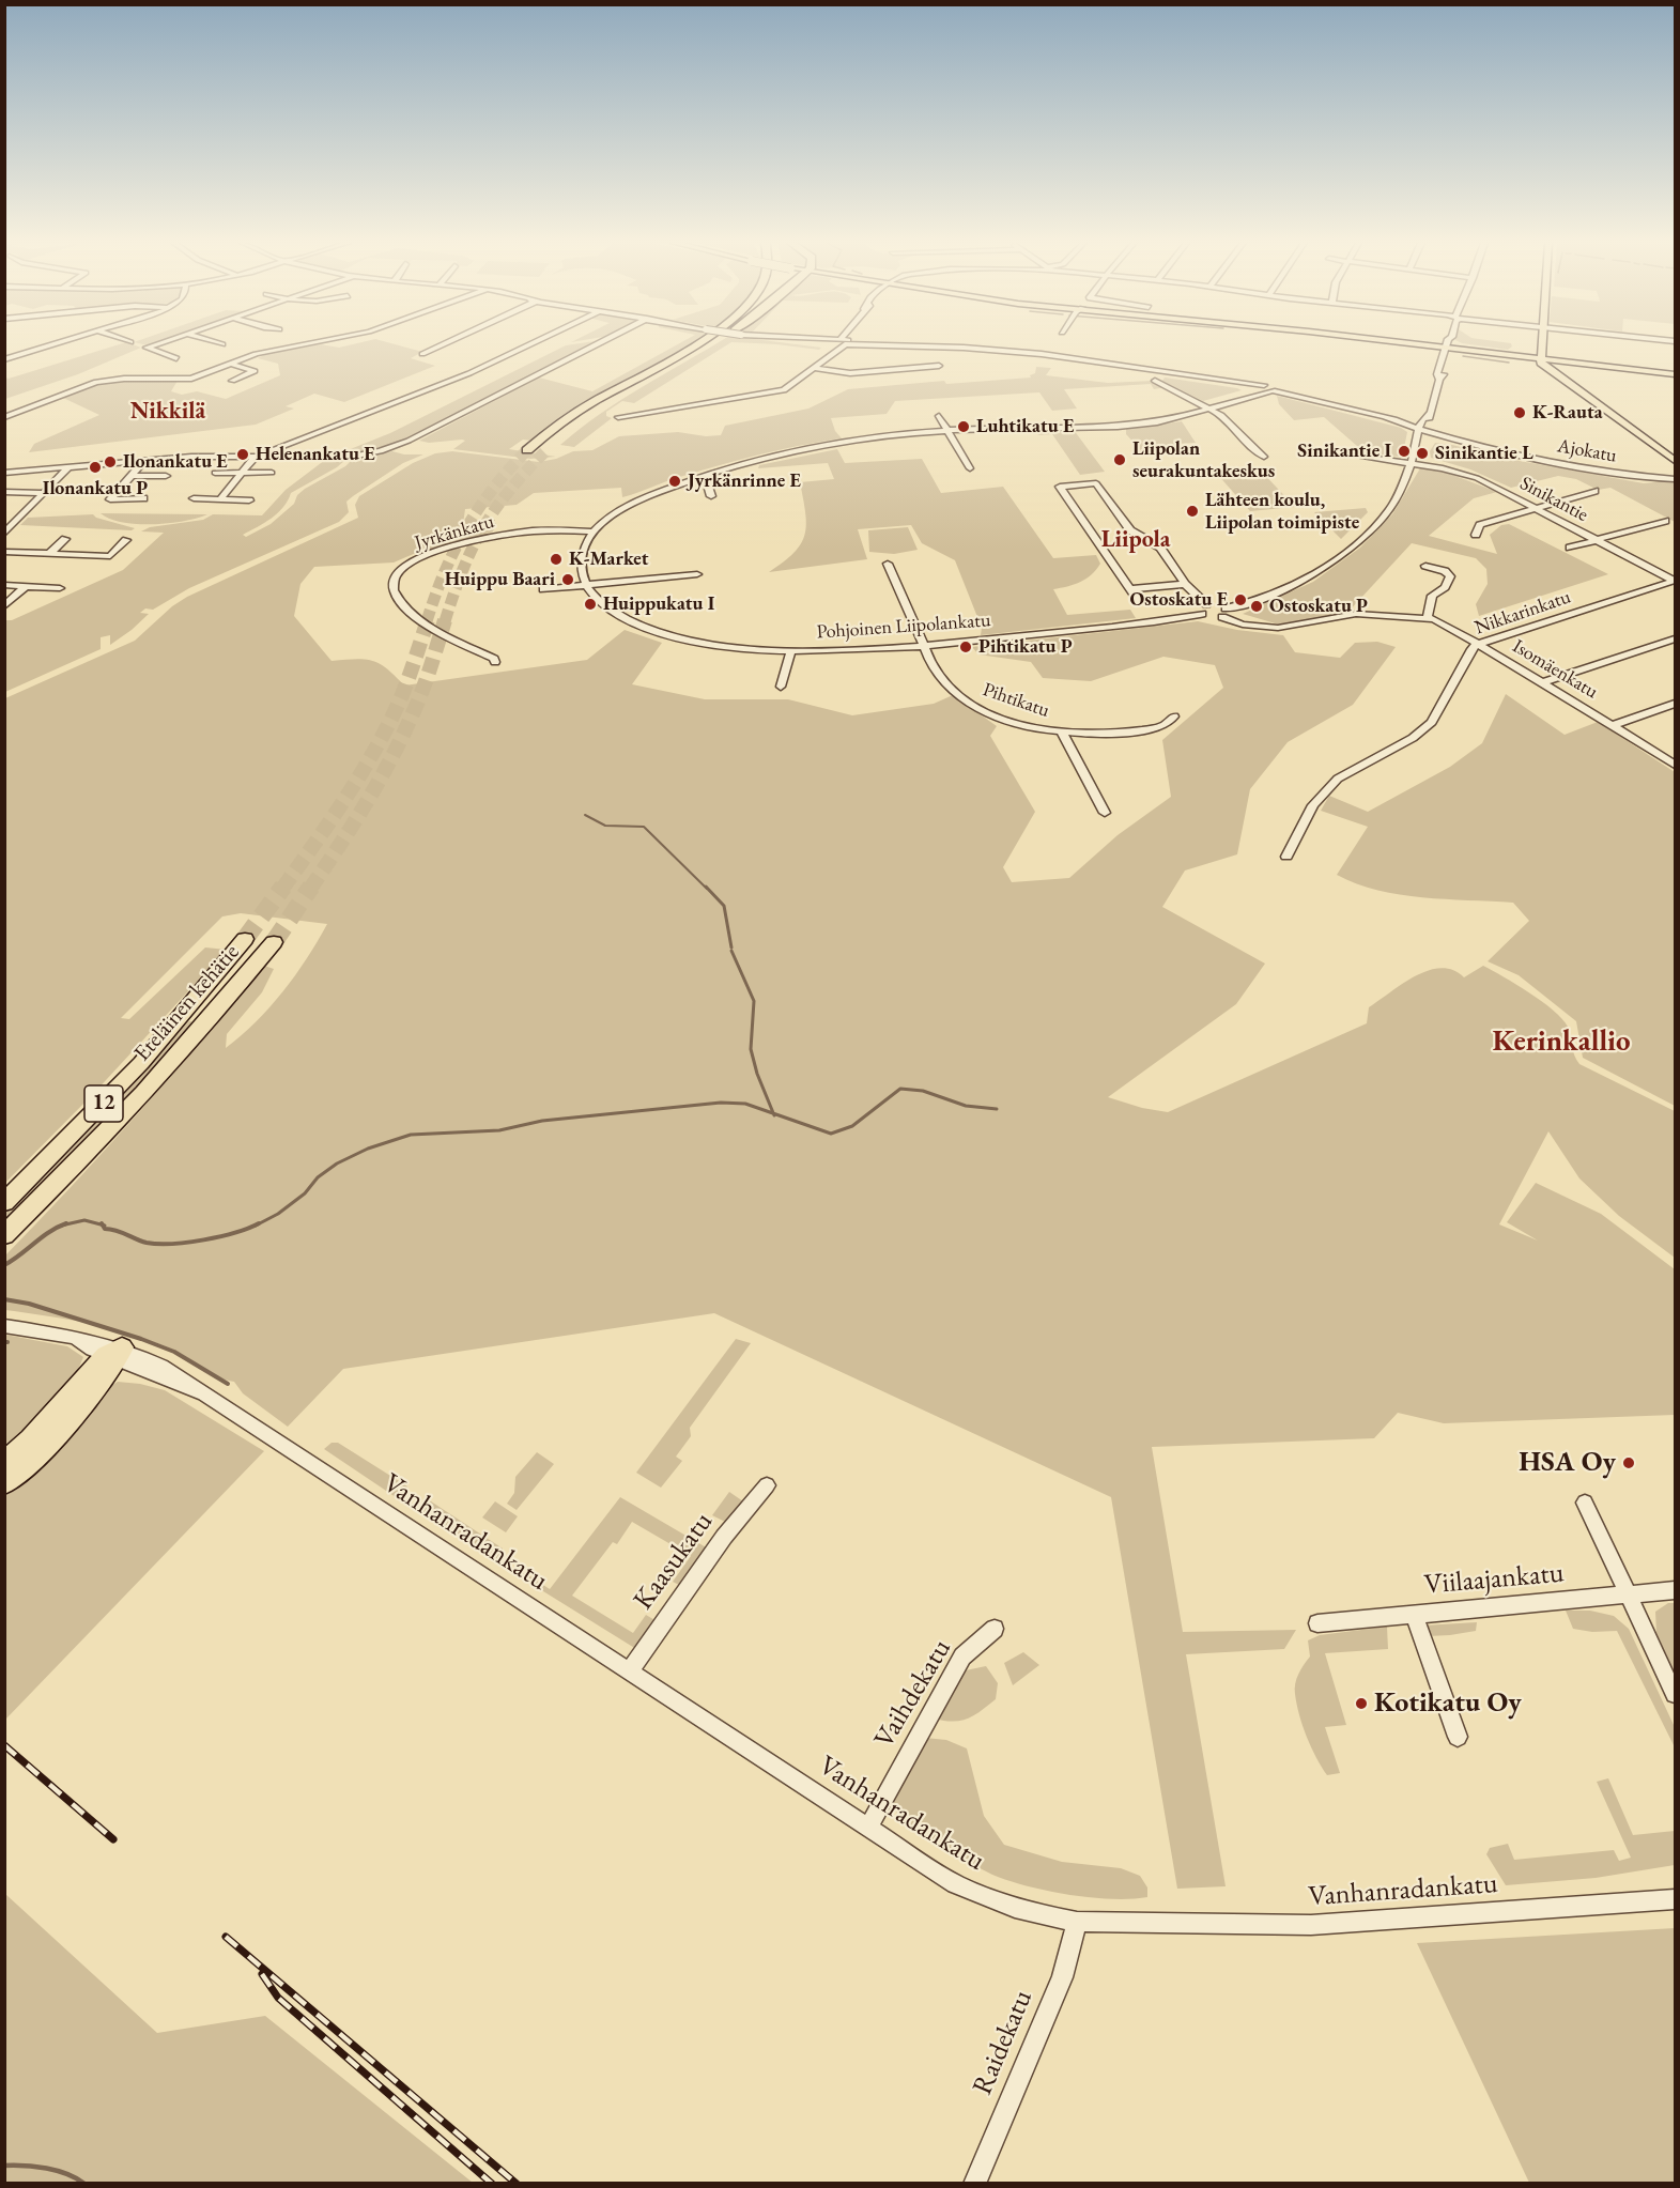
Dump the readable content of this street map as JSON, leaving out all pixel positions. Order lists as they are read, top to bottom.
{
  "streets": {
    "highway": ["Eteläinen kehätie", "12"],
    "street": [
      "Ajokatu",
      "Sinikantie",
      "Jyrkänkatu",
      "Nikkarinkatu",
      "Pohjoinen Liipolankatu",
      "Isomäenkatu",
      "Pihtikatu",
      "Vanhanradankatu",
      "Kaasukatu",
      "Viilaajankatu",
      "Vaihdekatu",
      "Raidekatu"
    ]
  },
  "crossings": [
    ["Sinikantie", "Nikkarinkatu"],
    ["Nikkarinkatu", "Isomäenkatu"],
    ["Pohjoinen Liipolankatu", "Isomäenkatu"],
    ["Pohjoinen Liipolankatu", "Pihtikatu"],
    ["Vanhanradankatu", "Kaasukatu"],
    ["Vanhanradankatu", "Vaihdekatu"],
    ["Vanhanradankatu", "Raidekatu"]
  ],
  "districts": ["Nikkilä", "Liipola", "Kerinkallio"],
  "places": [
    "K-Rauta",
    "Luhtikatu E",
    "Sinikantie I",
    "Sinikantie L",
    "Helenankatu E",
    "Liipolan seurakuntakeskus",
    "Ilonankatu E",
    "Ilonankatu P",
    "Jyrkänrinne E",
    "Lähteen koulu, Liipolan toimipiste",
    "K-Market",
    "Huippu Baari",
    "Ostoskatu E",
    "Huippukatu I",
    "Ostoskatu P",
    "Pihtikatu P",
    "HSA Oy",
    "Kotikatu Oy"
  ]
}
